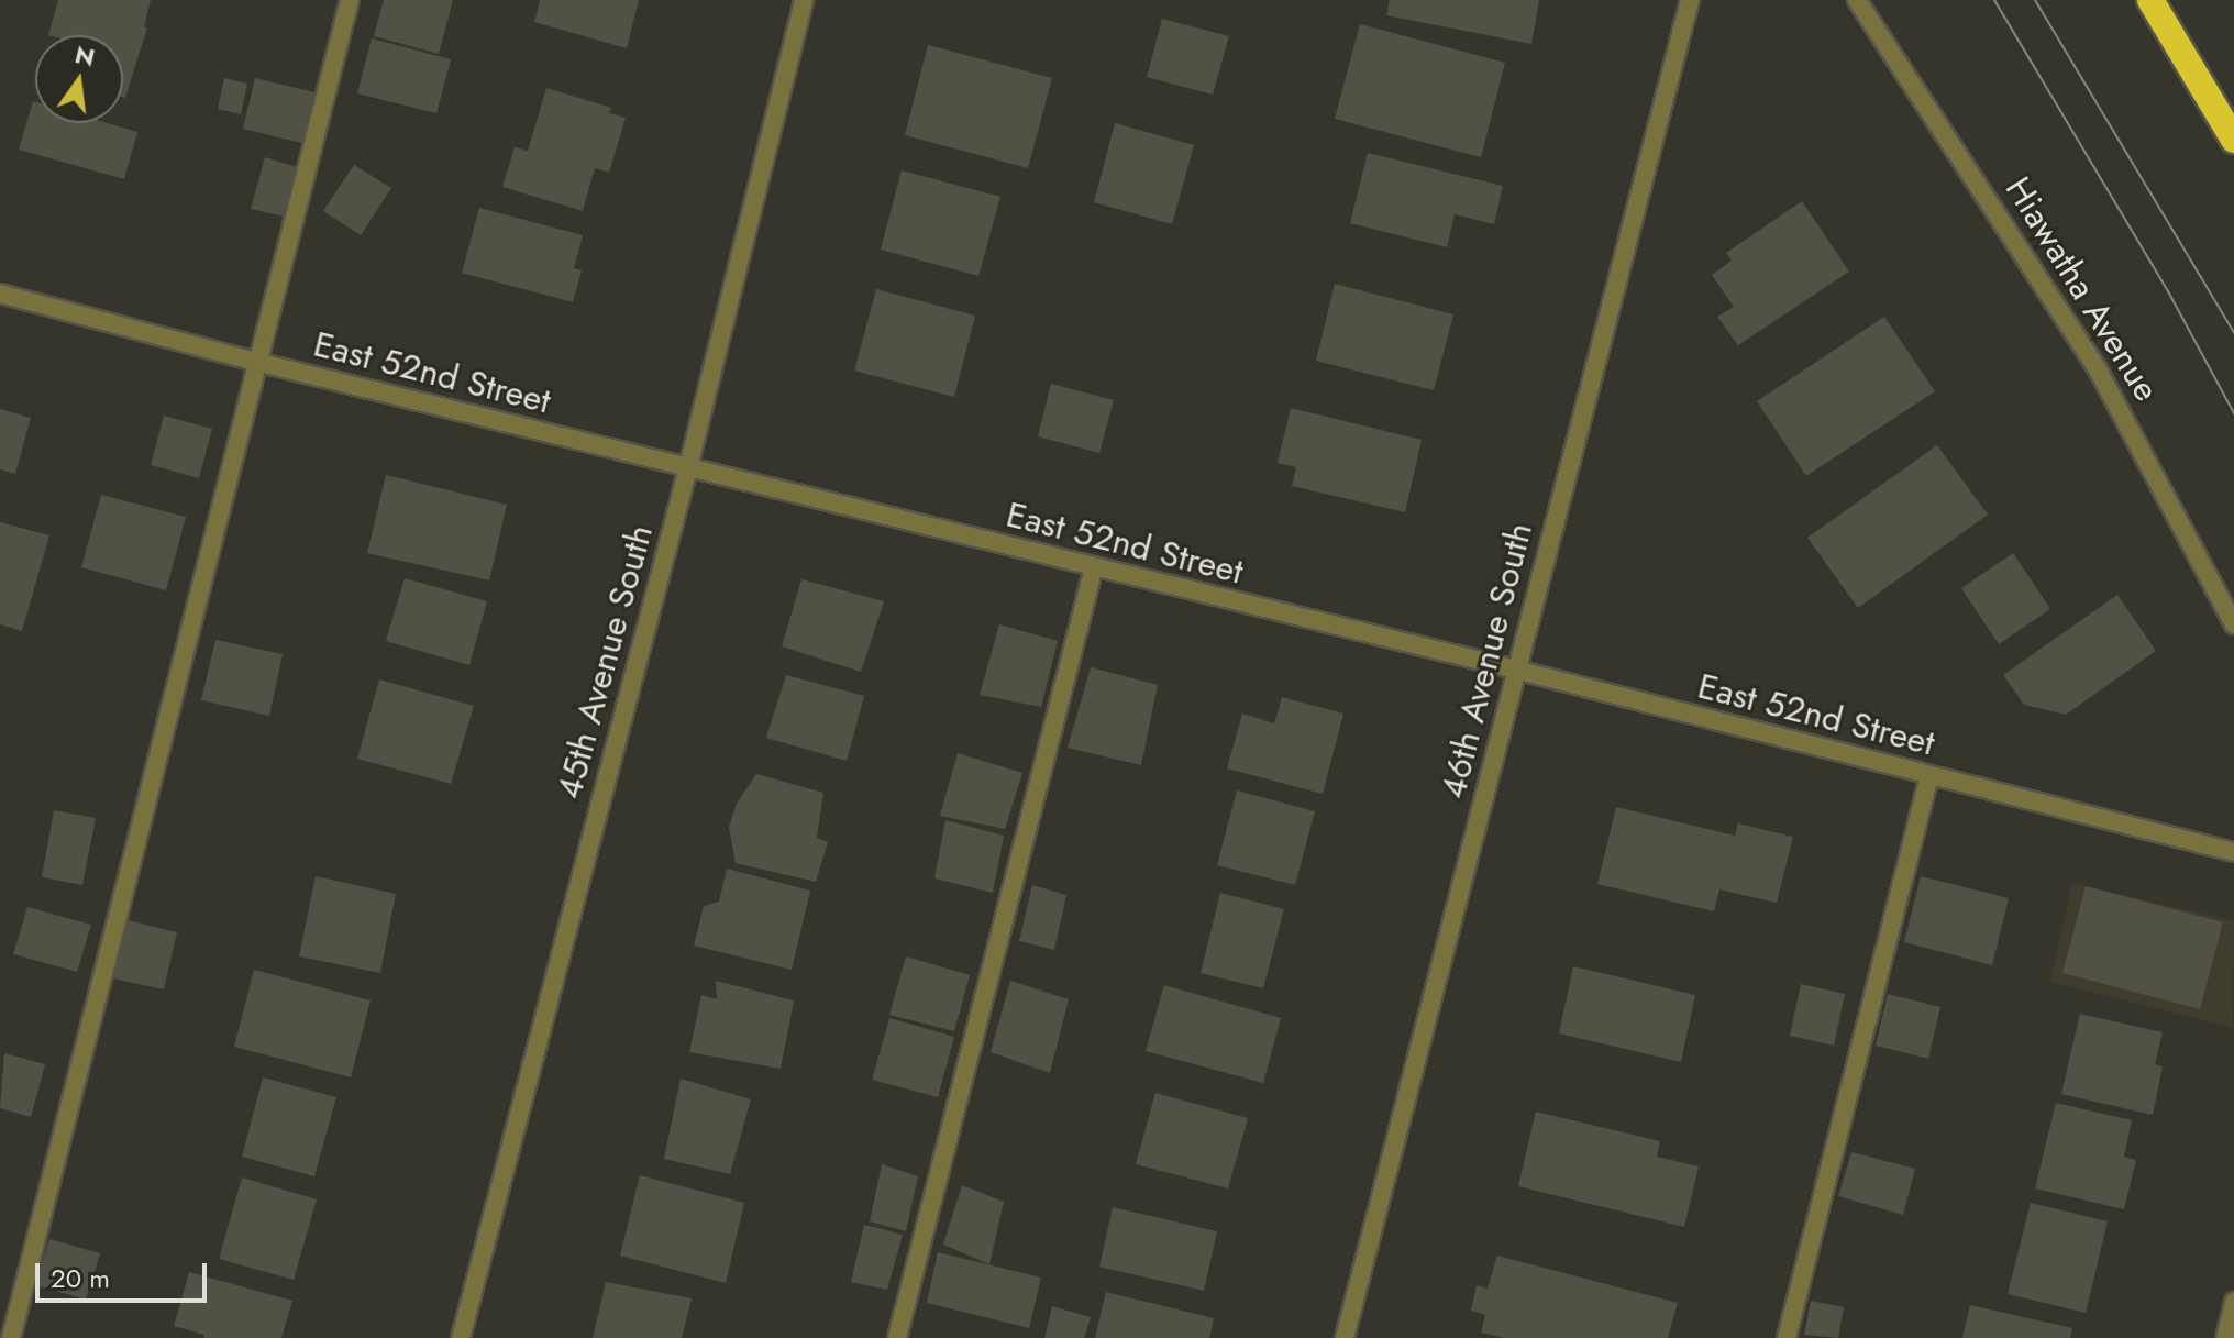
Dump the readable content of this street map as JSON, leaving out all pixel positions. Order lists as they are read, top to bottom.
{
  "streets": {
    "street": [
      "Hiawatha Avenue",
      "East 52nd Street",
      "46th Avenue South",
      "45th Avenue South"
    ]
  },
  "crossings": [
    ["East 52nd Street", "46th Avenue South"],
    ["East 52nd Street", "45th Avenue South"]
  ],
  "scale_bar": "20 m",
  "north": "top"
}
